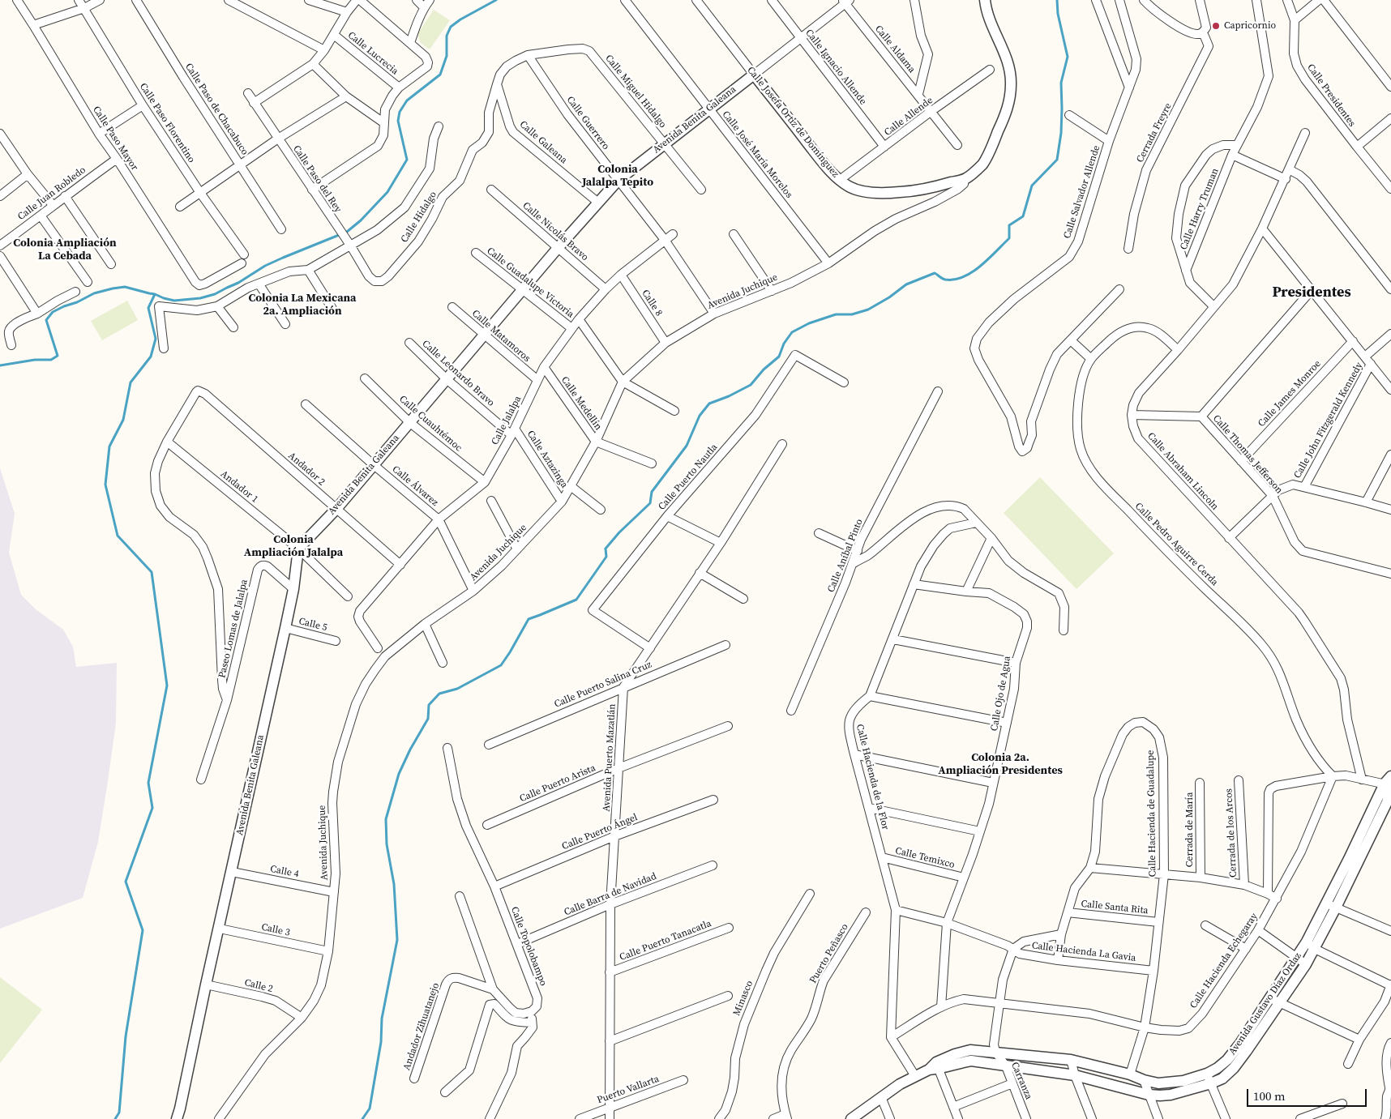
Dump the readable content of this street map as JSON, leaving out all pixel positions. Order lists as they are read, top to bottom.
{
  "streets": {
    "street": [
      "Calle Aldama",
      "Calle Lucrecia",
      "Calle Ignacio Allende",
      "Calle Miguel Hidalgo",
      "Calle Presidentes",
      "Calle Paso de Chacabuco",
      "Calle Allende",
      "Avenida Benita Galeana",
      "Calle Josefa Ortiz de Domínguez",
      "Calle Paso Florentino",
      "Calle Guerrero",
      "Cerrada Freyre",
      "Calle Paso Mayor",
      "Calle Galeana",
      "Calle José María Morelos",
      "Calle Paso del Rey",
      "Calle Salvador Allende",
      "Calle Juan Robledo",
      "Calle Harry Truman",
      "Calle Hidalgo",
      "Calle Nicolás Bravo",
      "Calle Guadalupe Victoria",
      "Avenida Juchique",
      "Calle 8",
      "Calle Matamoros",
      "Calle Leonardo Bravo",
      "Calle James Monroe",
      "Calle Medellín",
      "Calle Jalalpa",
      "Calle John Fitzgerald Kennedy",
      "Calle Cuauhtémoc",
      "Calle Thomas Jefferson",
      "Calle Aztazinga",
      "Andador 2",
      "Calle Abraham Lincoln",
      "Calle Puerto Nautla",
      "Calle Álvarez",
      "Andador 1",
      "Calle Pedro Aguirre Cerda",
      "Calle Aníbal Pinto",
      "Calle 5",
      "Paseo Lomas de Jalalpa",
      "Calle Puerto Salina Cruz",
      "Calle Ojo de Agua",
      "Avenida Puerto Mazatlán",
      "Calle Hacienda de la Flor",
      "Calle Puerto Arista",
      "Calle Hacienda de Guadalupe",
      "Cerrada de María",
      "Calle Puerto Ángel",
      "Cerrada de los Arcos",
      "Calle Temixco",
      "Calle 4",
      "Calle Barra de Navidad",
      "Calle Santa Rita",
      "Calle 3",
      "Calle Puerto Tanacatla",
      "Calle Topolobampo",
      "Calle Hacienda La Gavia",
      "Puerto Peñasco",
      "Calle Hacienda Echegaray",
      "Calle 2",
      "Minasco",
      "Avenida Gustavo Díaz Ordaz",
      "Andador Zihuatanejo",
      "Carranza",
      "Puerto Vallarta"
    ]
  },
  "crossings": [
    ["Calle Aldama", "Calle Allende"],
    ["Calle Aldama", "Avenida Benita Galeana"],
    ["Calle Ignacio Allende", "Calle Allende"],
    ["Calle Ignacio Allende", "Avenida Benita Galeana"],
    ["Calle Miguel Hidalgo", "Avenida Benita Galeana"],
    ["Calle Miguel Hidalgo", "Calle Hidalgo"],
    ["Calle Allende", "Calle Josefa Ortiz de Domínguez"],
    ["Avenida Benita Galeana", "Calle Josefa Ortiz de Domínguez"],
    ["Avenida Benita Galeana", "Calle Guerrero"],
    ["Avenida Benita Galeana", "Calle Galeana"],
    ["Avenida Benita Galeana", "Calle José María Morelos"],
    ["Avenida Benita Galeana", "Calle Nicolás Bravo"],
    ["Avenida Benita Galeana", "Calle Guadalupe Victoria"],
    ["Avenida Benita Galeana", "Calle Matamoros"],
    ["Avenida Benita Galeana", "Calle Leonardo Bravo"],
    ["Avenida Benita Galeana", "Calle Cuauhtémoc"],
    ["Avenida Benita Galeana", "Andador 2"],
    ["Avenida Benita Galeana", "Calle Álvarez"],
    ["Avenida Benita Galeana", "Andador 1"],
    ["Avenida Benita Galeana", "Calle 5"],
    ["Avenida Benita Galeana", "Paseo Lomas de Jalalpa"],
    ["Avenida Benita Galeana", "Calle 4"],
    ["Avenida Benita Galeana", "Calle 3"],
    ["Avenida Benita Galeana", "Calle 2"],
    ["Calle Josefa Ortiz de Domínguez", "Avenida Juchique"],
    ["Calle Guerrero", "Calle Hidalgo"],
    ["Calle Guerrero", "Avenida Juchique"],
    ["Calle Guerrero", "Calle Jalalpa"],
    ["Calle Paso Mayor", "Calle Juan Robledo"],
    ["Calle Galeana", "Calle Hidalgo"],
    ["Calle José María Morelos", "Avenida Juchique"],
    ["Calle Paso del Rey", "Calle Hidalgo"],
    ["Calle Nicolás Bravo", "Calle Jalalpa"],
    ["Calle Guadalupe Victoria", "Calle Jalalpa"],
    ["Avenida Juchique", "Calle 8"],
    ["Avenida Juchique", "Calle Medellín"],
    ["Avenida Juchique", "Calle Aztazinga"],
    ["Avenida Juchique", "Calle 4"],
    ["Avenida Juchique", "Calle 3"],
    ["Avenida Juchique", "Calle 2"],
    ["Calle 8", "Calle Jalalpa"],
    ["Calle Matamoros", "Calle Jalalpa"],
    ["Calle Leonardo Bravo", "Calle Jalalpa"],
    ["Calle Leonardo Bravo", "Calle Aztazinga"],
    ["Calle James Monroe", "Calle Thomas Jefferson"],
    ["Calle Medellín", "Calle Jalalpa"],
    ["Calle Jalalpa", "Calle Cuauhtémoc"],
    ["Calle Jalalpa", "Calle Aztazinga"],
    ["Calle Jalalpa", "Andador 2"],
    ["Calle Jalalpa", "Calle Álvarez"],
    ["Andador 2", "Paseo Lomas de Jalalpa"],
    ["Andador 1", "Paseo Lomas de Jalalpa"],
    ["Calle Pedro Aguirre Cerda", "Calle Hacienda Echegaray"],
    ["Calle Puerto Salina Cruz", "Avenida Puerto Mazatlán"],
    ["Calle Ojo de Agua", "Calle Hacienda de la Flor"],
    ["Calle Ojo de Agua", "Calle Temixco"],
    ["Calle Ojo de Agua", "Calle Hacienda La Gavia"],
    ["Calle Ojo de Agua", "Calle Hacienda Echegaray"],
    ["Avenida Puerto Mazatlán", "Calle Puerto Arista"],
    ["Avenida Puerto Mazatlán", "Calle Puerto Ángel"],
    ["Avenida Puerto Mazatlán", "Calle Barra de Navidad"],
    ["Avenida Puerto Mazatlán", "Calle Puerto Tanacatla"],
    ["Avenida Puerto Mazatlán", "Puerto Vallarta"],
    ["Calle Hacienda de la Flor", "Calle Temixco"],
    ["Calle Hacienda de la Flor", "Calle Hacienda La Gavia"],
    ["Calle Hacienda de la Flor", "Calle Hacienda Echegaray"],
    ["Calle Hacienda de Guadalupe", "Calle Santa Rita"],
    ["Calle Hacienda de Guadalupe", "Calle Hacienda La Gavia"],
    ["Calle Hacienda de Guadalupe", "Calle Hacienda Echegaray"],
    ["Calle Hacienda de Guadalupe", "Avenida Gustavo Díaz Ordaz"],
    ["Calle Puerto Ángel", "Calle Topolobampo"],
    ["Calle Barra de Navidad", "Calle Topolobampo"],
    ["Avenida Gustavo Díaz Ordaz", "Carranza"]
  ],
  "districts": [
    "Colonia Jalalpa Tepito",
    "Colonia Ampliación La Cebada",
    "Presidentes",
    "Colonia La Mexicana 2a. Ampliación",
    "Colonia Ampliación Jalalpa",
    "Colonia 2a. Ampliación Presidentes"
  ],
  "places": ["Capricornio"],
  "scale_bar": "100 m"
}
